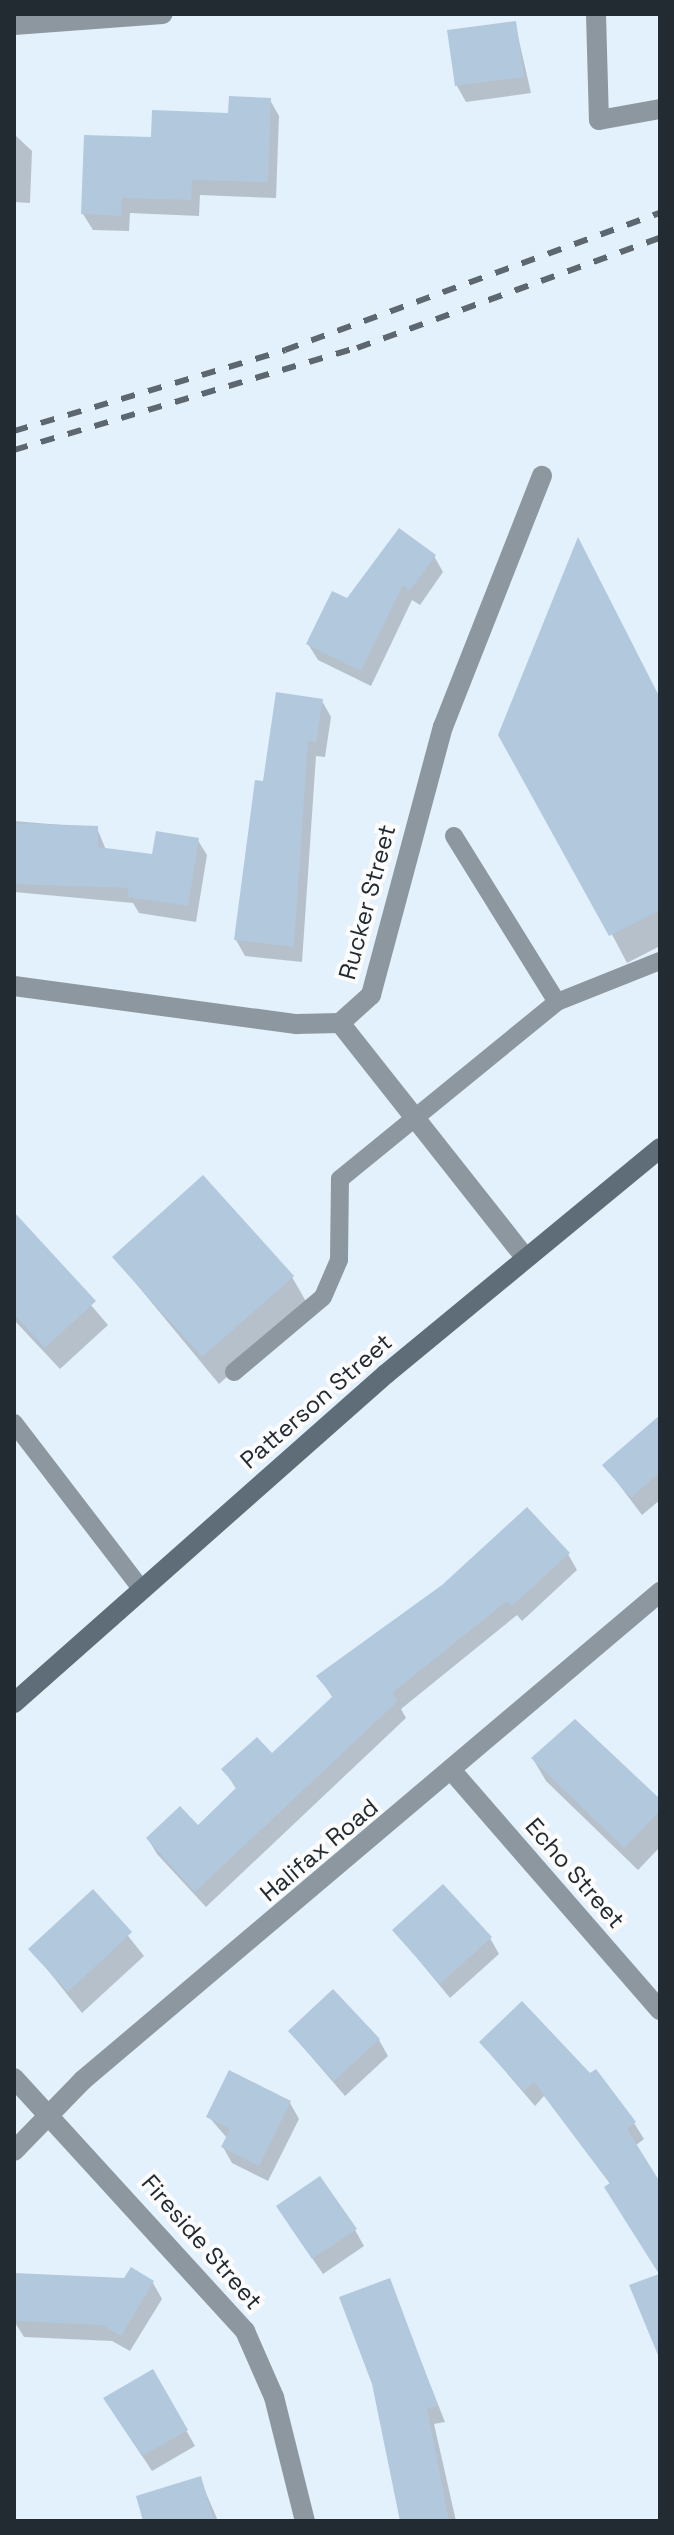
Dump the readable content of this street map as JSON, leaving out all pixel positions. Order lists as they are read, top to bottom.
{
  "streets": {
    "main road": ["Patterson Street"],
    "street": [
      "Rucker Street",
      "Halifax Road",
      "Echo Street",
      "Fireside Street"
    ]
  },
  "crossings": [
    ["Halifax Road", "Echo Street"],
    ["Halifax Road", "Fireside Street"]
  ]
}
